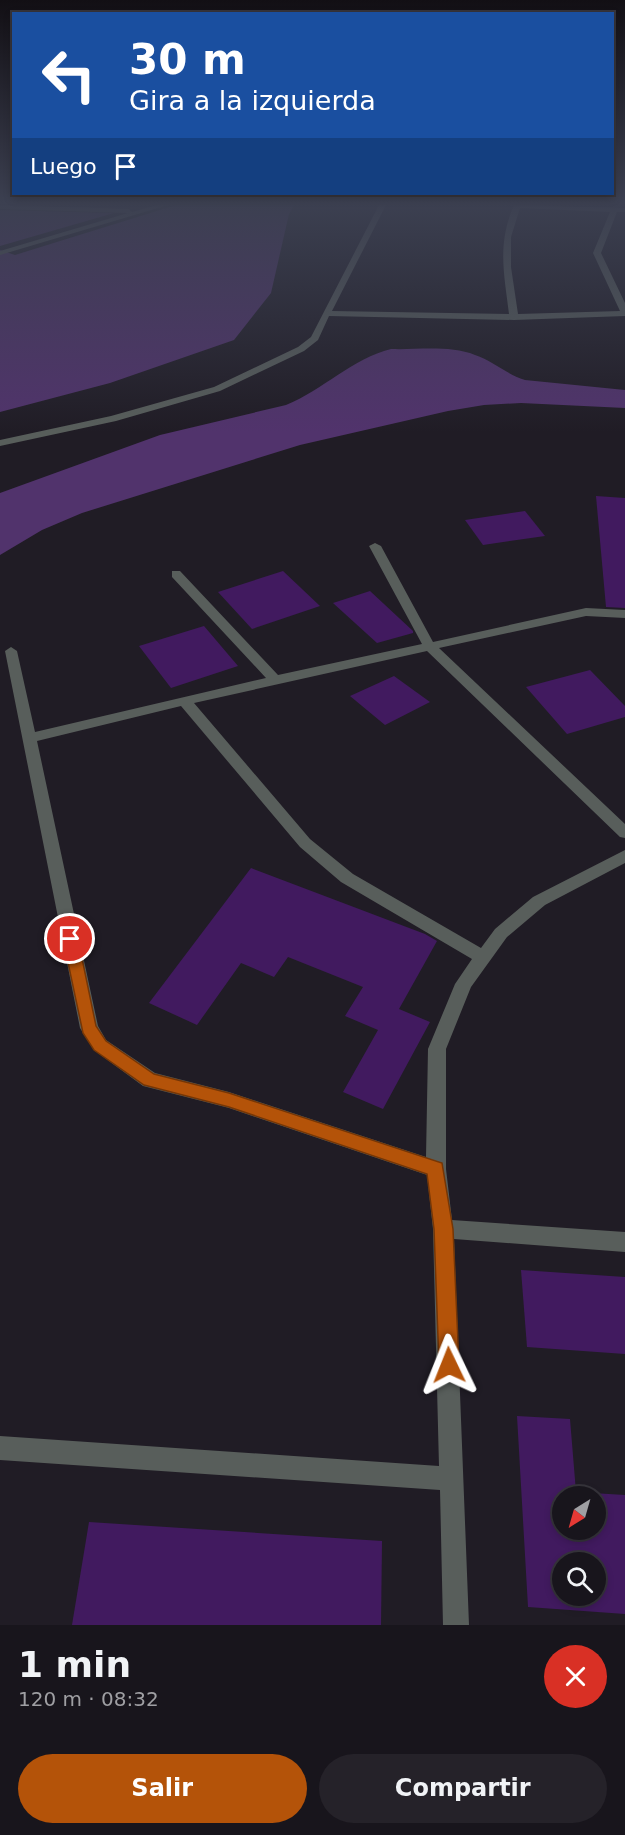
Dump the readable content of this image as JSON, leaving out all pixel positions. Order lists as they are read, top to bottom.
{
  "north": "bottom left",
  "page": {
    "turn": ["30 m", "Gira a la izquierda"],
    "then": "Luego",
    "heading": ["1 min", "120 m · 08:32"],
    "buttons": ["Salir", "Compartir"]
  }
}
